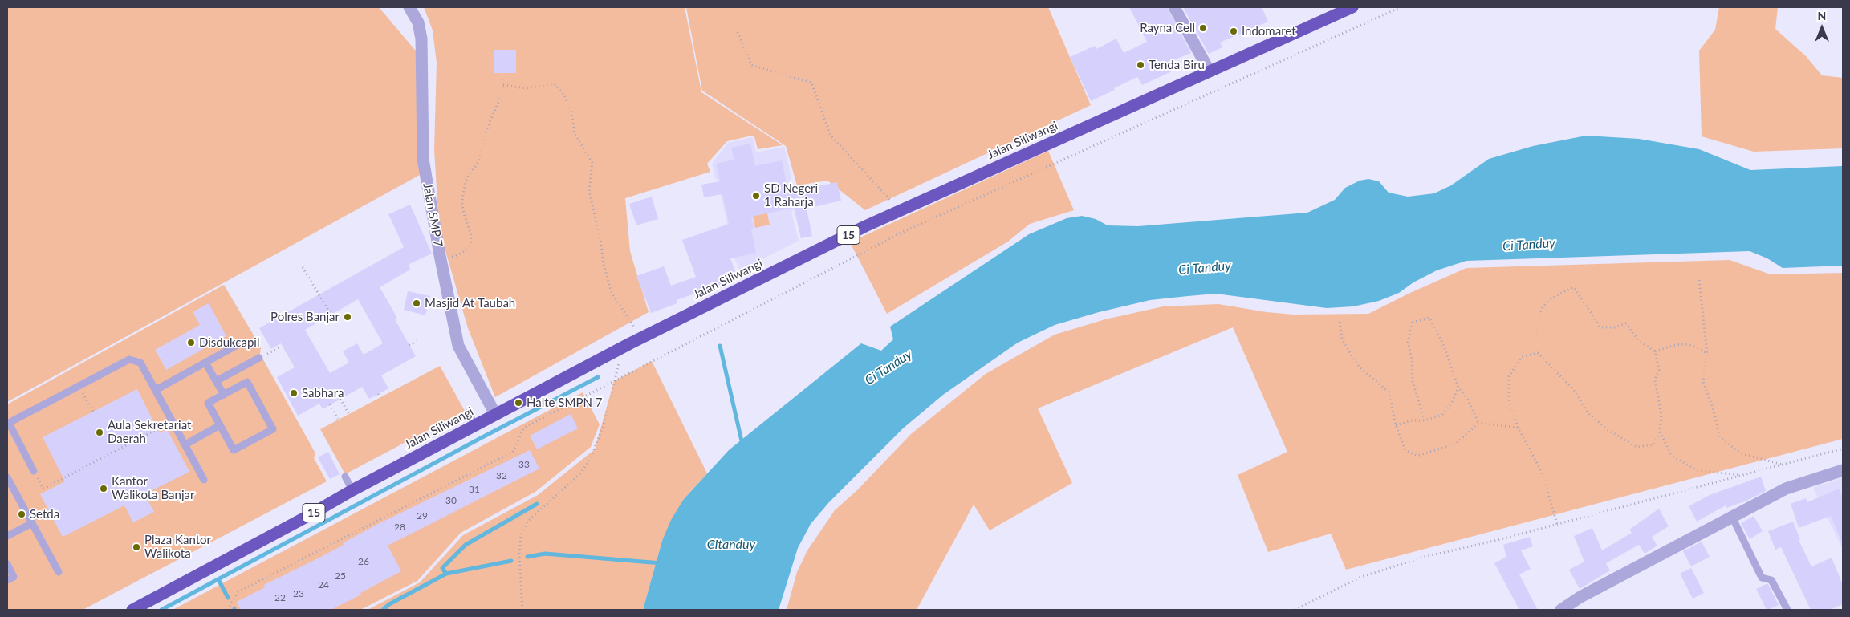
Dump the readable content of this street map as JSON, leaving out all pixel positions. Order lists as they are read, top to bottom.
{
  "streets": {
    "highway": ["Jalan Siliwangi", "15"],
    "street": ["Jalan SMP 7"]
  },
  "crossings": [
    ["Jalan Siliwangi", "Jalan SMP 7"]
  ],
  "water": ["Ci Tanduy", "Citanduy"],
  "places": [
    "Rayna Cell",
    "Indomaret",
    "Tenda Biru",
    "SD Negeri 1 Raharja",
    "Masjid At Taubah",
    "Polres Banjar",
    "Disdukcapil",
    "Sabhara",
    "Halte SMPN 7",
    "Aula Sekretariat Daerah",
    "Kantor Walikota Banjar",
    "Setda",
    "Plaza Kantor Walikota"
  ],
  "house_numbers": [
    "33",
    "32",
    "31",
    "30",
    "29",
    "28",
    "26",
    "25",
    "24",
    "23",
    "22"
  ],
  "north": "top"
}
